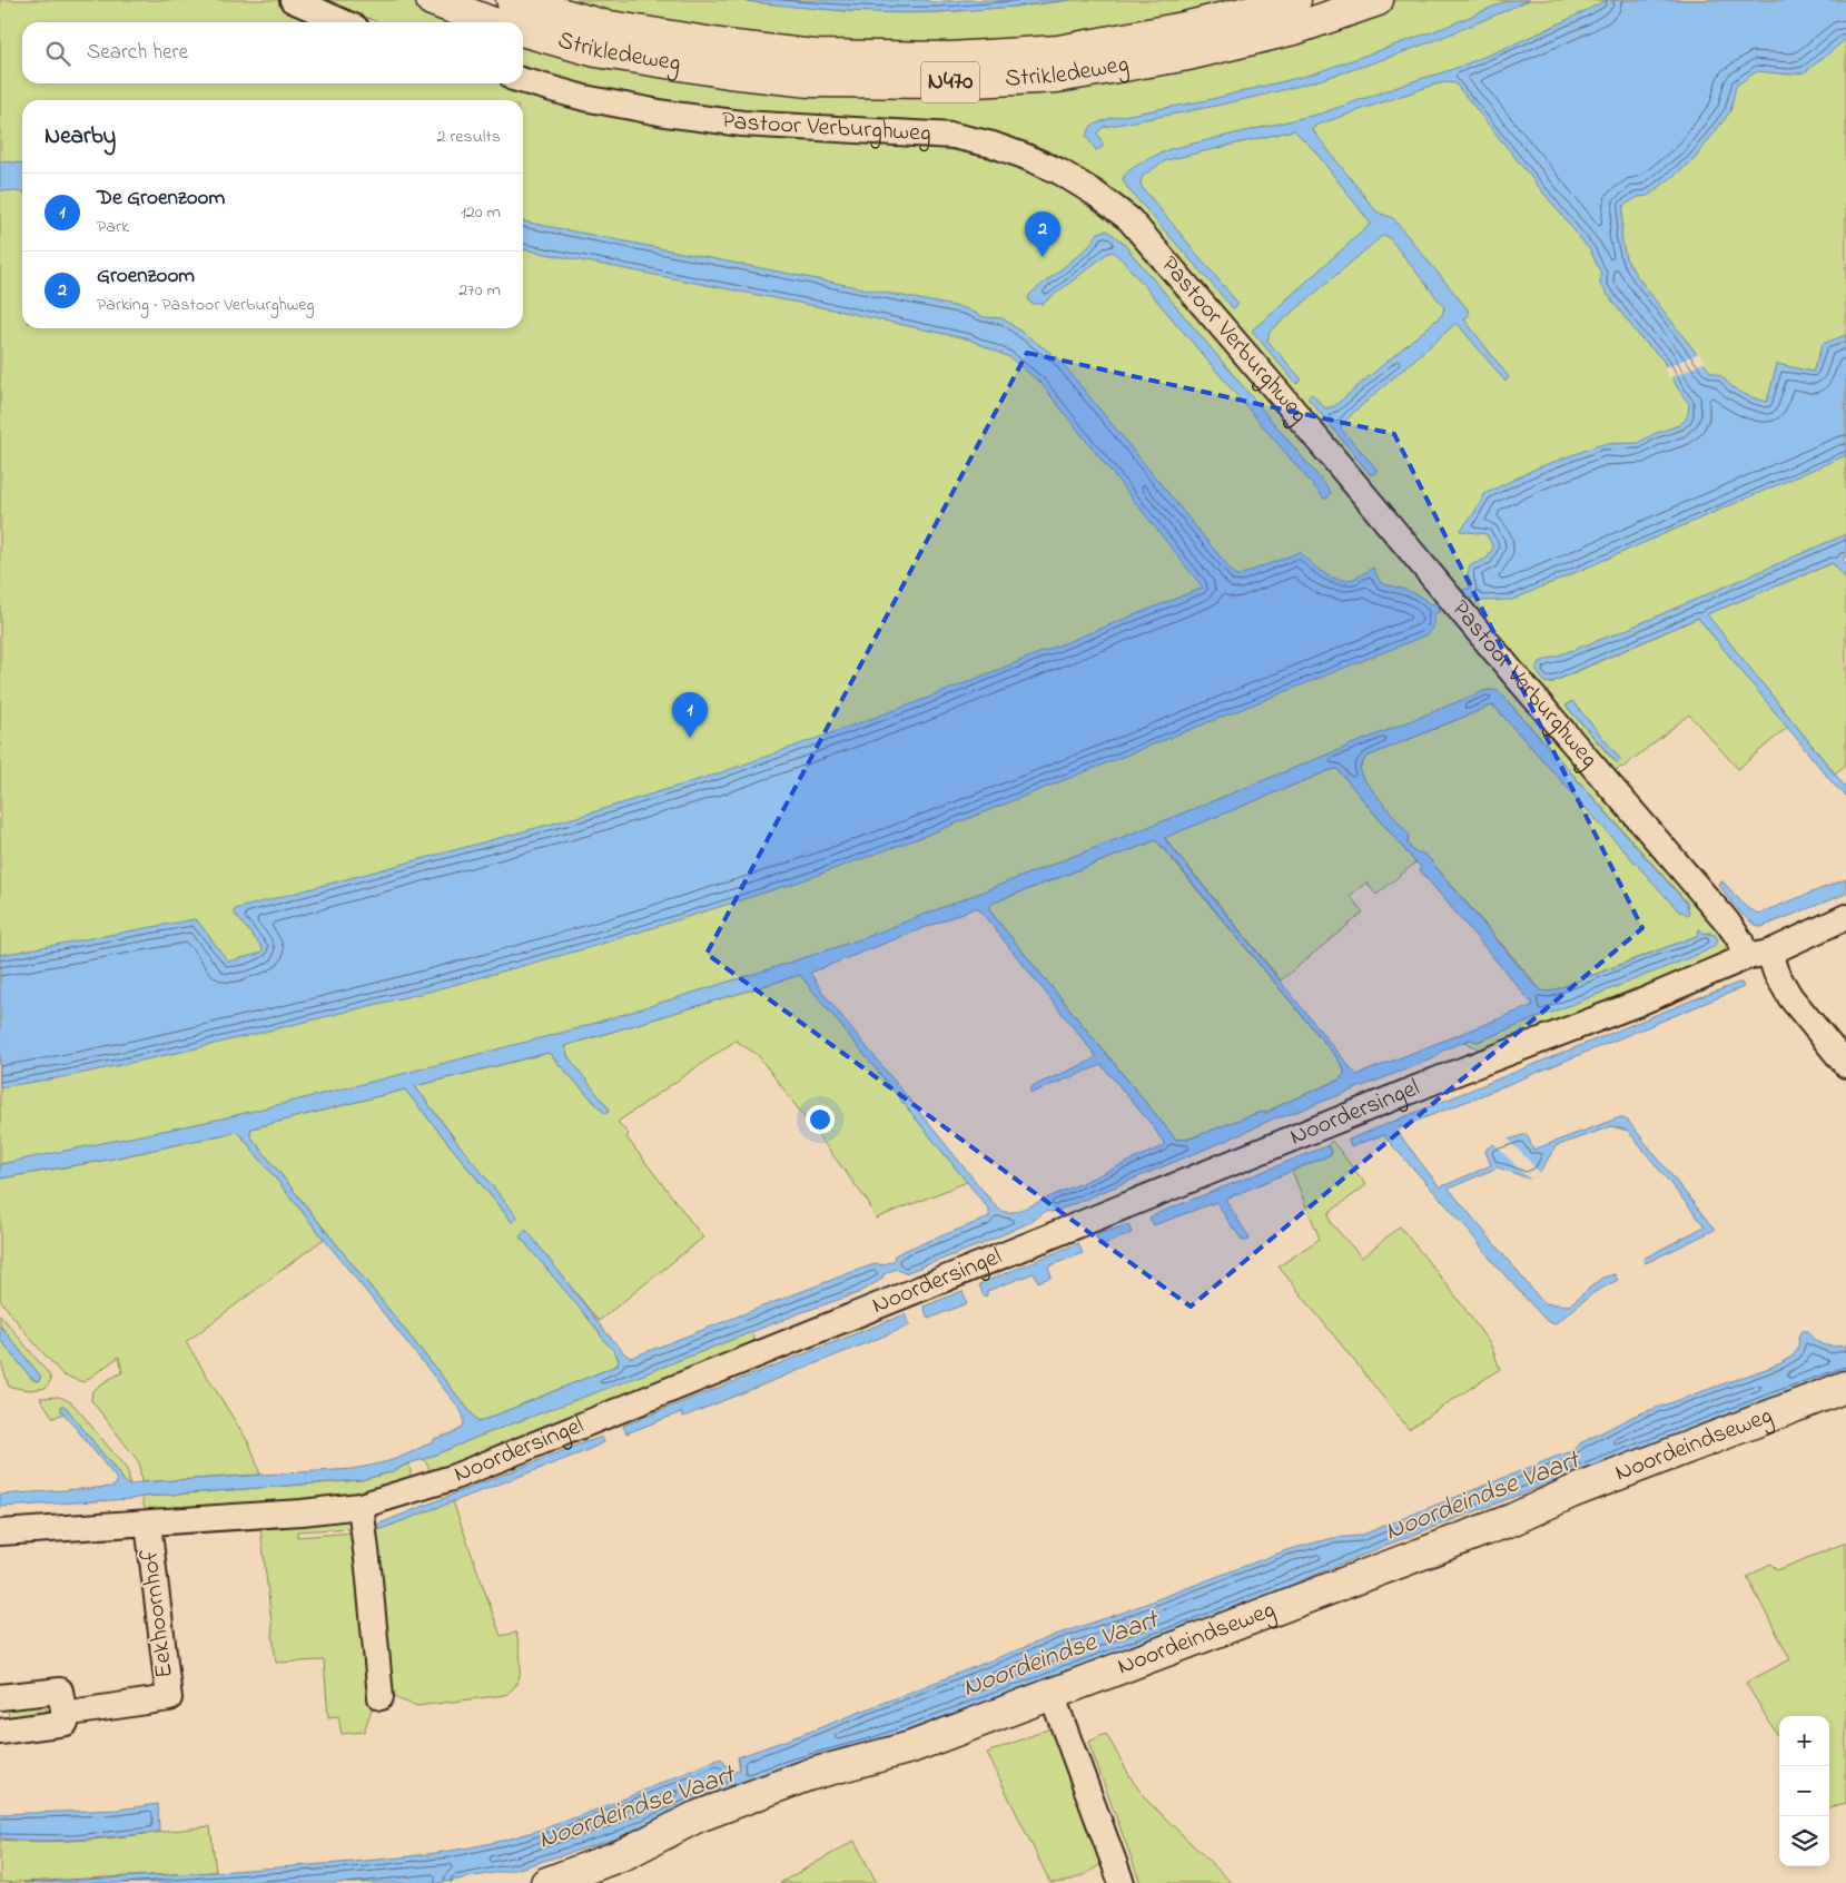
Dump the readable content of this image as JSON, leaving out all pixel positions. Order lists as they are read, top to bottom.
{
  "streets": {
    "main road": ["Strikledeweg", "N470", "Noordeindseweg"],
    "street": ["Pastoor Verburghweg", "Noordersingel", "Eekhoornhof"]
  },
  "crossings": [
    ["Pastoor Verburghweg", "Noordersingel"],
    ["Noordersingel", "Eekhoornhof"]
  ],
  "water": ["Noordeindse Vaart"],
  "page": {
    "search": "Search here",
    "heading": ["Nearby", "2 results"],
    "list": [
      {
        "mark": "1",
        "name": "De Groenzoom",
        "note": "Park",
        "value": "120 m"
      },
      {
        "mark": "2",
        "name": "Groenzoom",
        "note": "Parking · Pastoor Verburghweg",
        "value": "270 m"
      }
    ],
    "pins": ["2", "1"],
    "map_buttons": ["+", "−"]
  }
}
